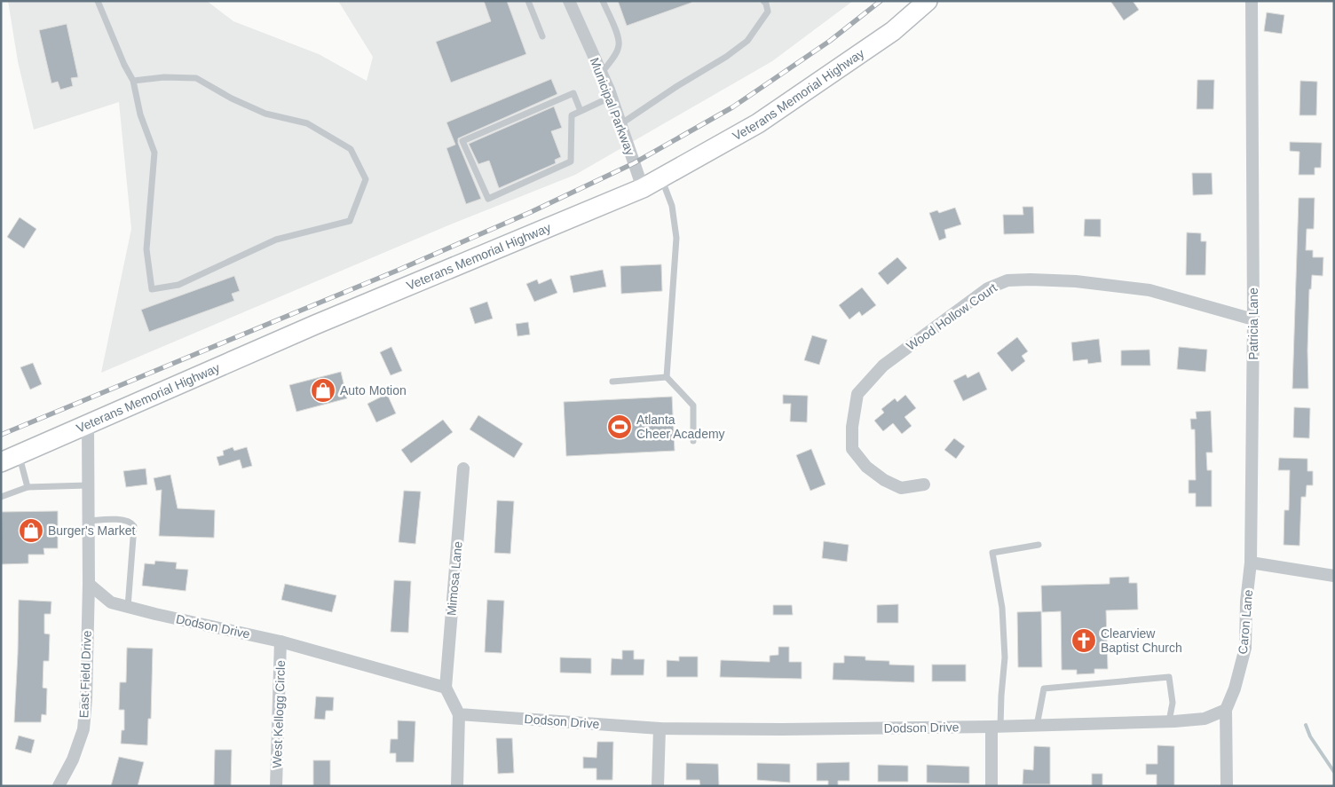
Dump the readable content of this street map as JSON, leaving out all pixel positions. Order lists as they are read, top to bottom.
{
  "streets": {
    "main road": ["Veterans Memorial Highway"],
    "street": [
      "Municipal Parkway",
      "Wood Hollow Court",
      "Patricia Lane",
      "Mimosa Lane",
      "Caron Lane",
      "Dodson Drive",
      "East Field Drive",
      "West Kellogg Circle"
    ]
  },
  "crossings": [
    ["Veterans Memorial Highway", "Municipal Parkway"],
    ["Wood Hollow Court", "Patricia Lane"],
    ["Patricia Lane", "Caron Lane"],
    ["Mimosa Lane", "Dodson Drive"],
    ["Caron Lane", "Dodson Drive"],
    ["Dodson Drive", "East Field Drive"],
    ["Dodson Drive", "West Kellogg Circle"]
  ],
  "places": {
    "shop": ["Auto Motion", "Burger's Market"],
    "sports": ["Atlanta Cheer Academy"],
    "church": ["Clearview Baptist Church"]
  }
}
